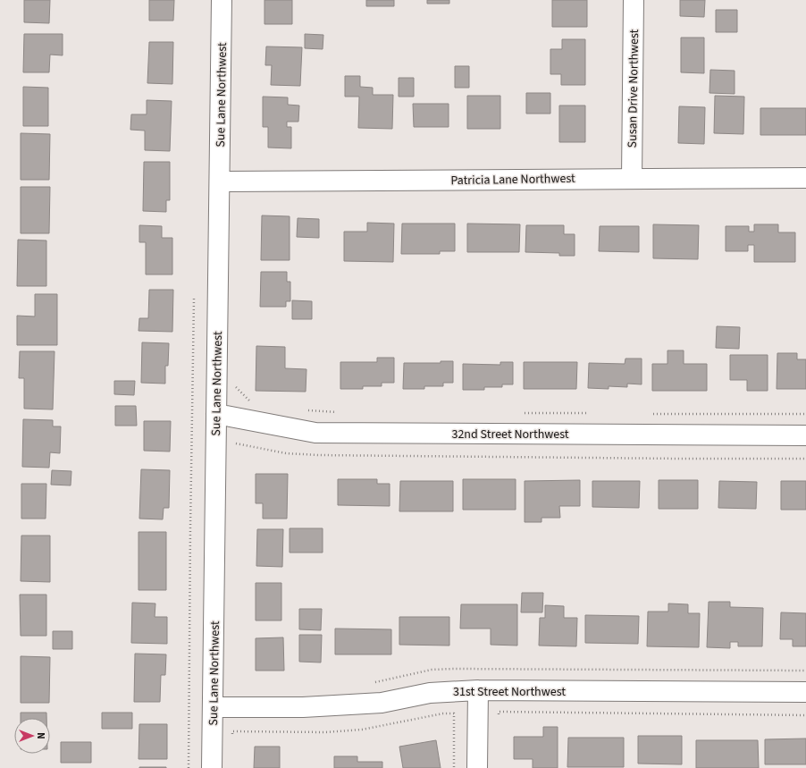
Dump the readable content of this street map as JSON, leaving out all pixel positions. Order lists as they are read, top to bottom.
{
  "streets": {
    "street": [
      "Susan Drive Northwest",
      "Sue Lane Northwest",
      "Patricia Lane Northwest",
      "32nd Street Northwest",
      "31st Street Northwest"
    ]
  },
  "crossings": [
    ["Susan Drive Northwest", "Patricia Lane Northwest"],
    ["Sue Lane Northwest", "Patricia Lane Northwest"],
    ["Sue Lane Northwest", "32nd Street Northwest"],
    ["Sue Lane Northwest", "31st Street Northwest"]
  ],
  "north": "right"
}
